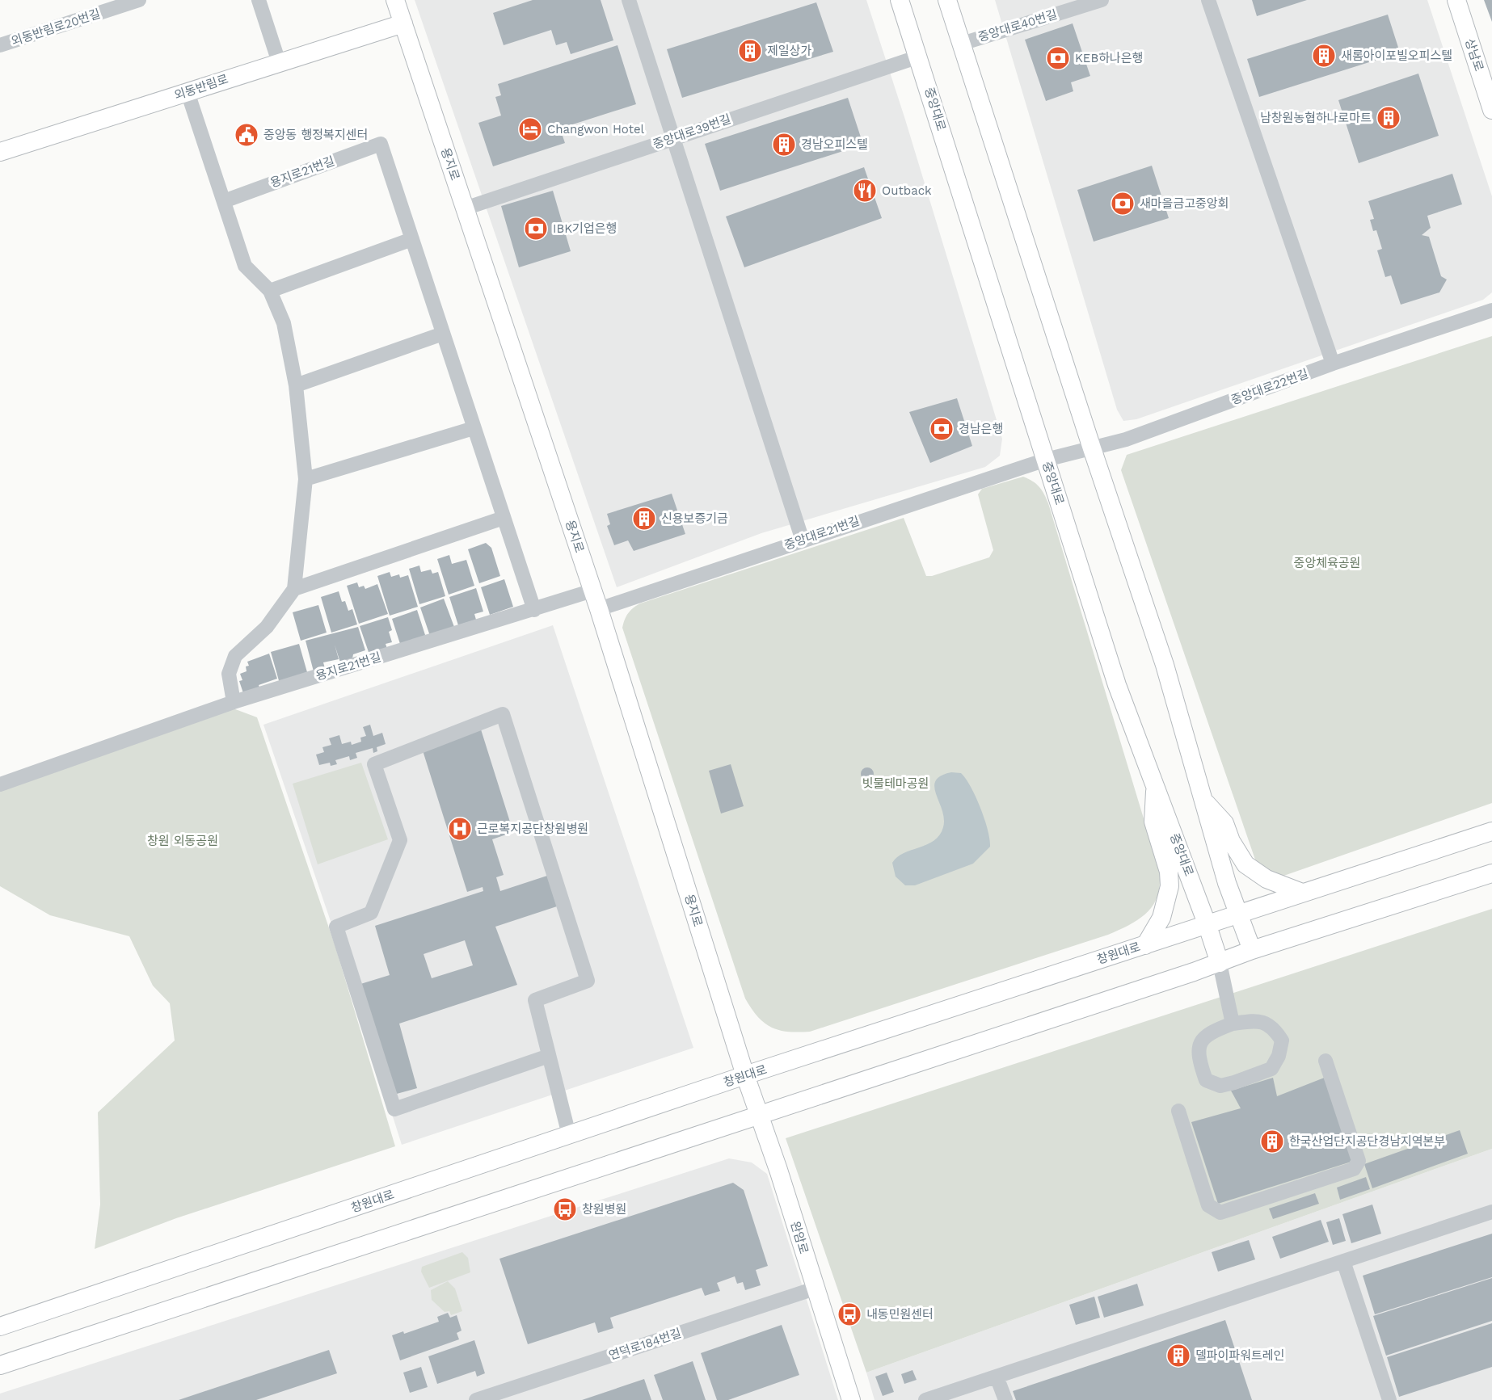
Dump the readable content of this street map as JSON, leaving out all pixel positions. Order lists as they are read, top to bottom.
{
  "streets": {
    "main road": [
      "상남로",
      "외동반림로",
      "중앙대로",
      "용지로",
      "창원대로",
      "완암로"
    ],
    "street": [
      "중앙대로40번길",
      "외동반림로20번길",
      "중앙대로39번길",
      "용지로21번길",
      "중앙대로22번길",
      "중앙대로21번길",
      "연덕로184번길"
    ]
  },
  "crossings": [
    ["외동반림로", "용지로"],
    ["중앙대로", "중앙대로39번길"],
    ["중앙대로", "중앙대로22번길"],
    ["중앙대로", "중앙대로21번길"],
    ["중앙대로", "창원대로"],
    ["중앙대로39번길", "용지로"],
    ["용지로", "용지로21번길"],
    ["용지로", "중앙대로21번길"],
    ["용지로", "창원대로"],
    ["용지로", "완암로"],
    ["중앙대로22번길", "중앙대로21번길"],
    ["창원대로", "완암로"],
    ["완암로", "연덕로184번길"]
  ],
  "parks": ["중앙체육공원", "빗물테마공원", "창원 외동공원"],
  "places": {
    "building": [
      "제일상가",
      "새롬아이포빌오피스텔",
      "남창원농협하나로마트",
      "경남오피스텔",
      "신용보증기금",
      "한국산업단지공단경남지역본부",
      "델파이파워트레인"
    ],
    "bank": [
      "KEB하나은행",
      "새마을금고중앙회",
      "IBK기업은행",
      "경남은행"
    ],
    "hotel": ["Changwon Hotel"],
    "public building": ["중앙동 행정복지센터"],
    "restaurant": ["Outback"],
    "hospital": ["근로복지공단창원병원"],
    "bus stop": ["창원병원", "내동민원센터"]
  }
}
